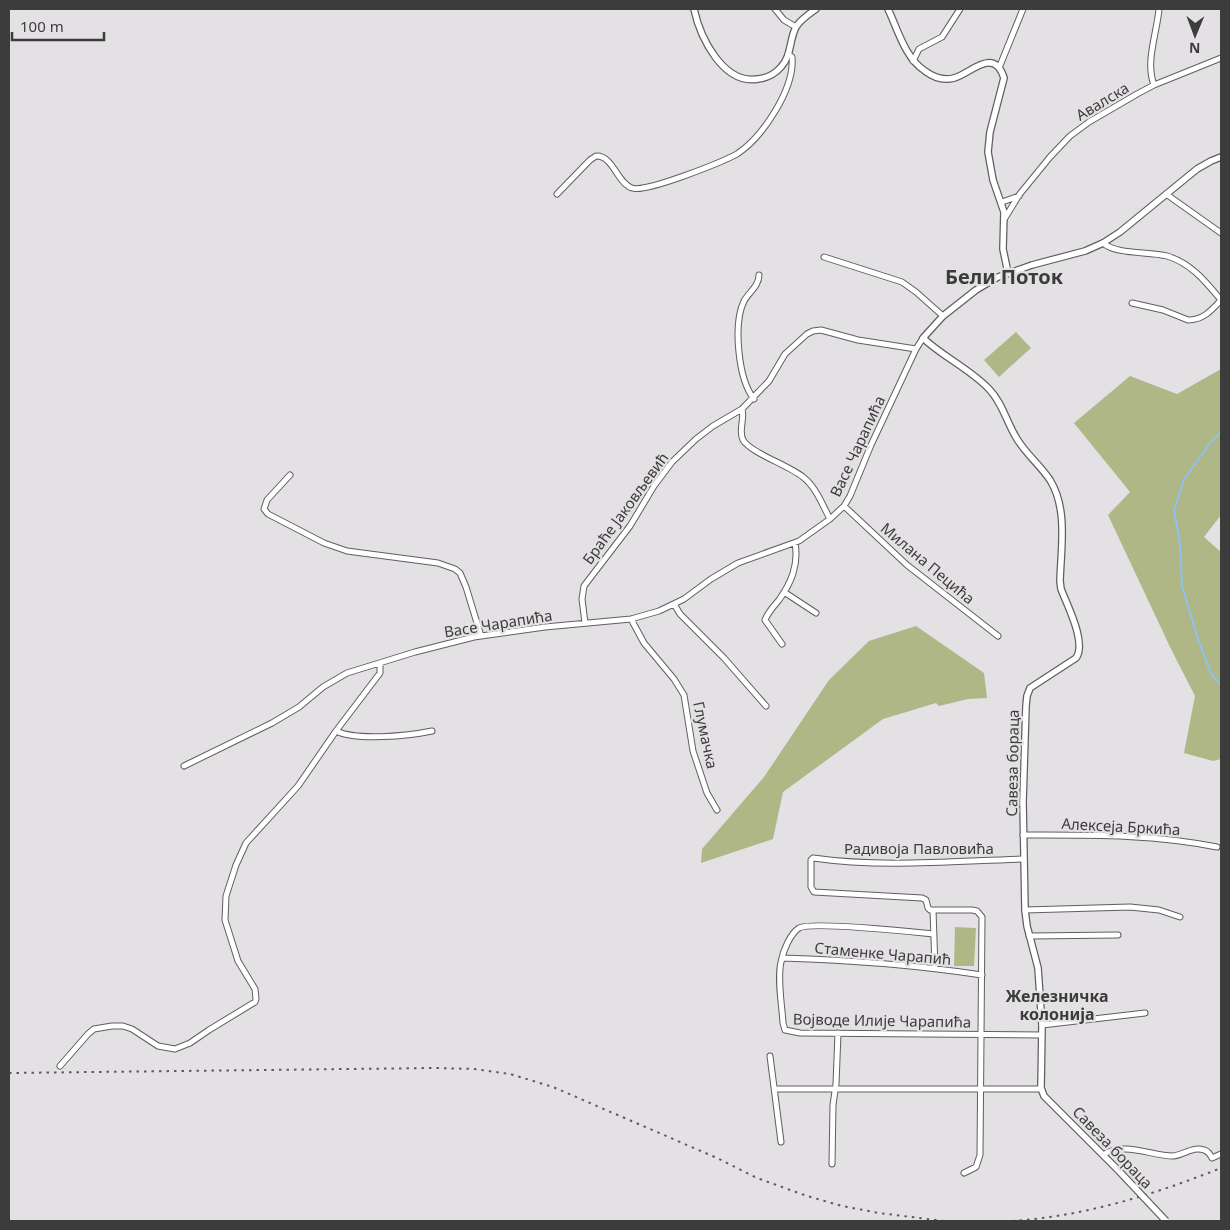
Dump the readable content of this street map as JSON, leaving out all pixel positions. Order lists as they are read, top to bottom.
{
  "streets": {
    "street": [
      "Авалска",
      "Васе Чарапића",
      "Браће Јаковљевић",
      "Милана Пецића",
      "Глумачка",
      "Савеза бораца",
      "Алексеја Бркића",
      "Радивоја Павловића",
      "Стаменке Чарапић",
      "Војводе Илије Чарапића"
    ]
  },
  "crossings": [
    ["Авалска", "Васе Чарапића"],
    ["Васе Чарапића", "Браће Јаковљевић"],
    ["Васе Чарапића", "Милана Пецића"],
    ["Васе Чарапића", "Глумачка"],
    ["Васе Чарапића", "Савеза бораца"],
    ["Савеза бораца", "Алексеја Бркића"],
    ["Савеза бораца", "Радивоја Павловића"],
    ["Савеза бораца", "Војводе Илије Чарапића"],
    ["Стаменке Чарапић", "Војводе Илије Чарапића"]
  ],
  "districts": ["Бели Поток", "Железничка колонија"],
  "scale_bar": "100 m",
  "north": "bottom"
}
